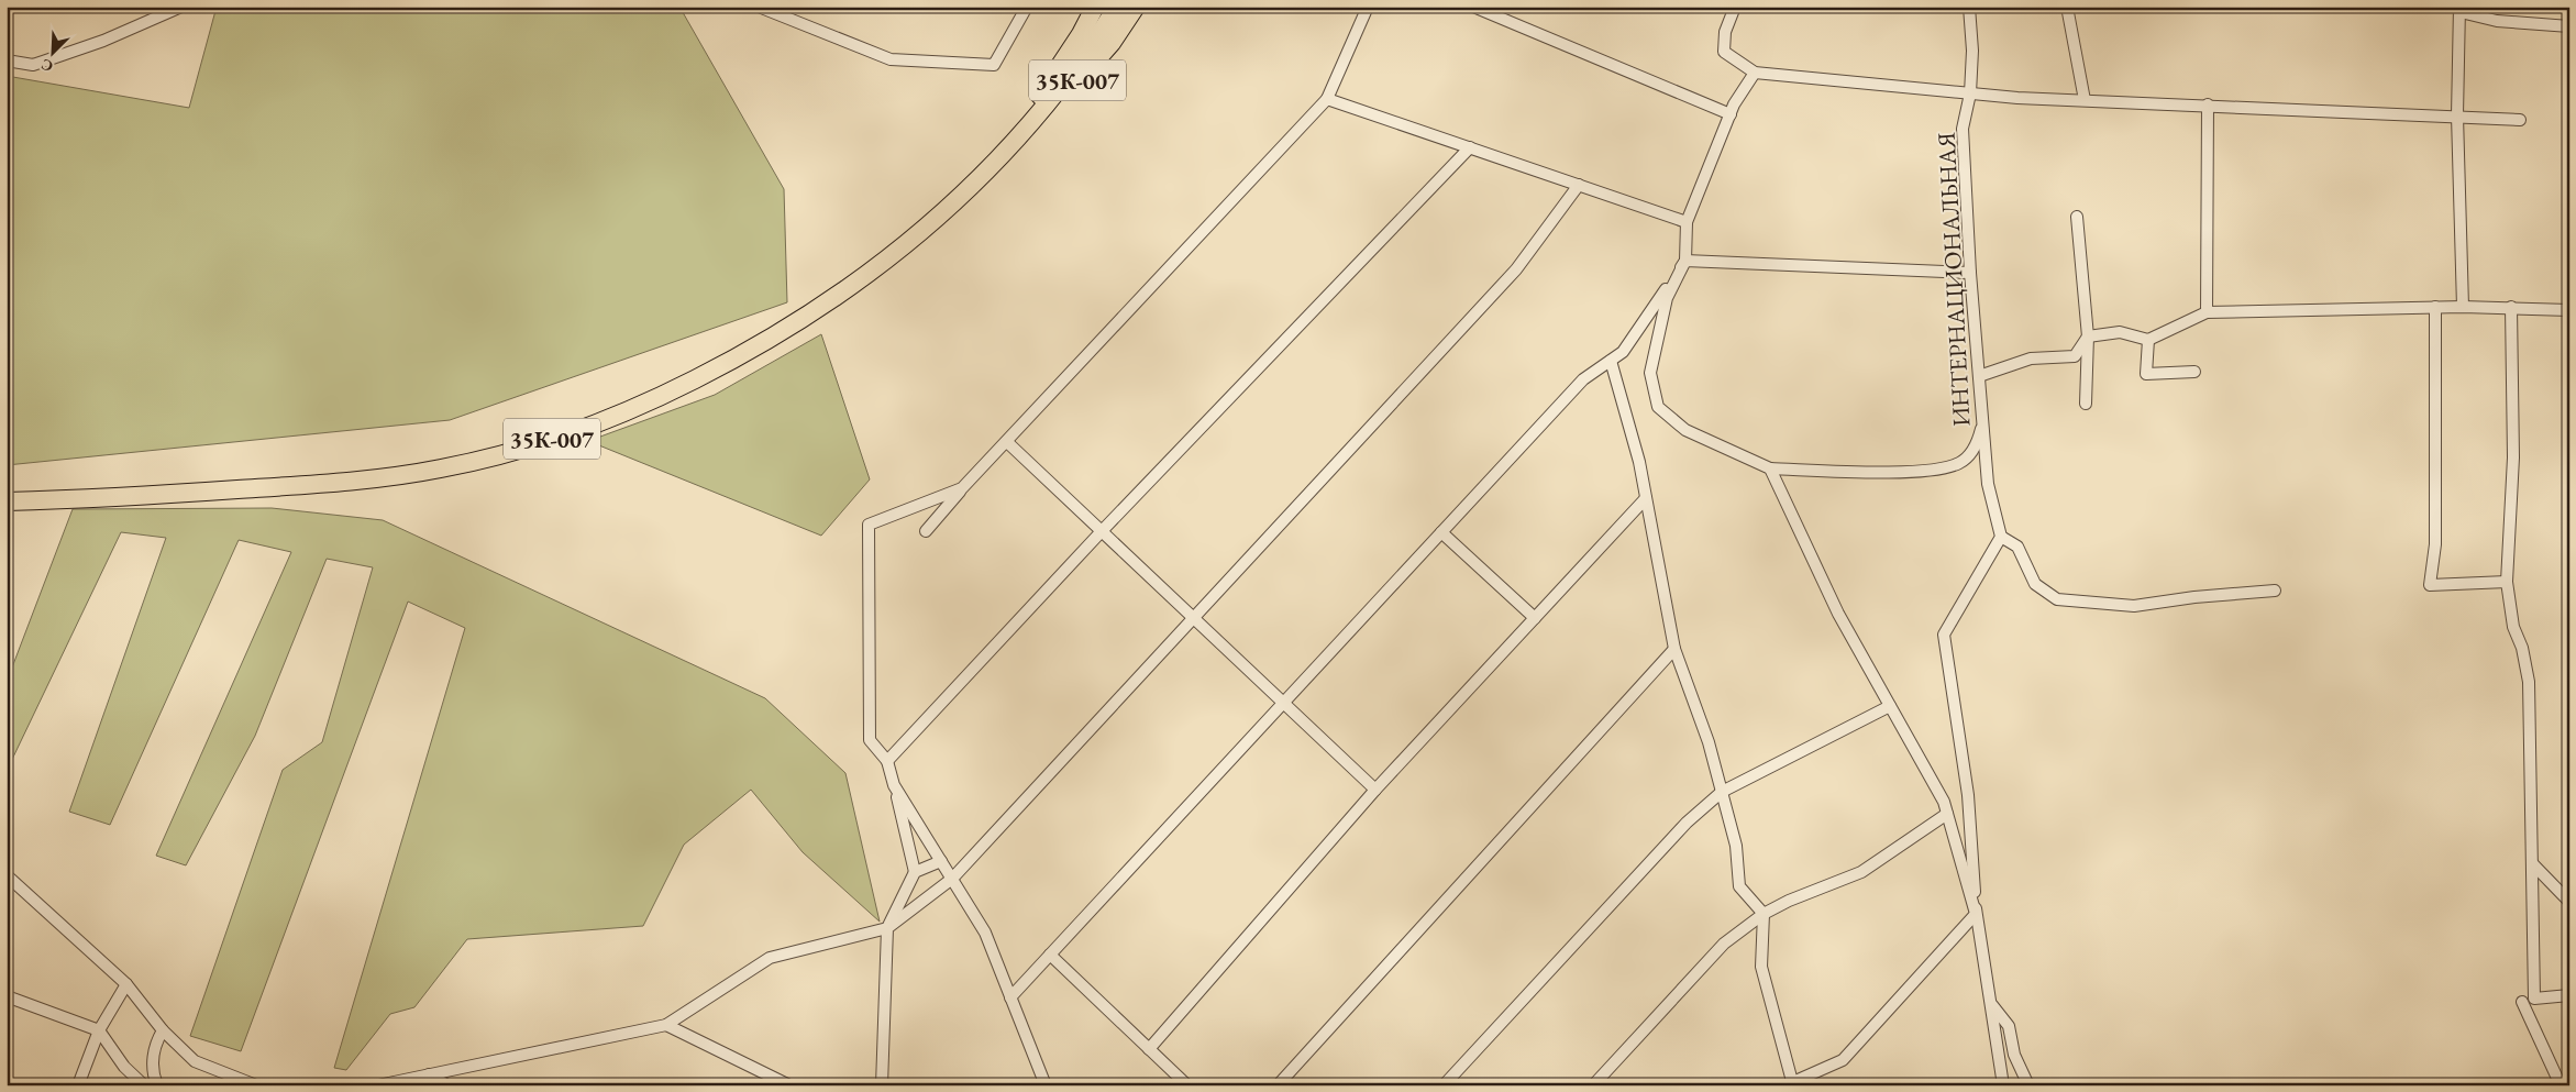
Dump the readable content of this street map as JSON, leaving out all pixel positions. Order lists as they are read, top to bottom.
{
  "streets": {
    "main road": ["35К-007"],
    "street": ["ИНТЕРНАЦИОНАЛЬНАЯ"]
  },
  "north": "bottom left"
}
